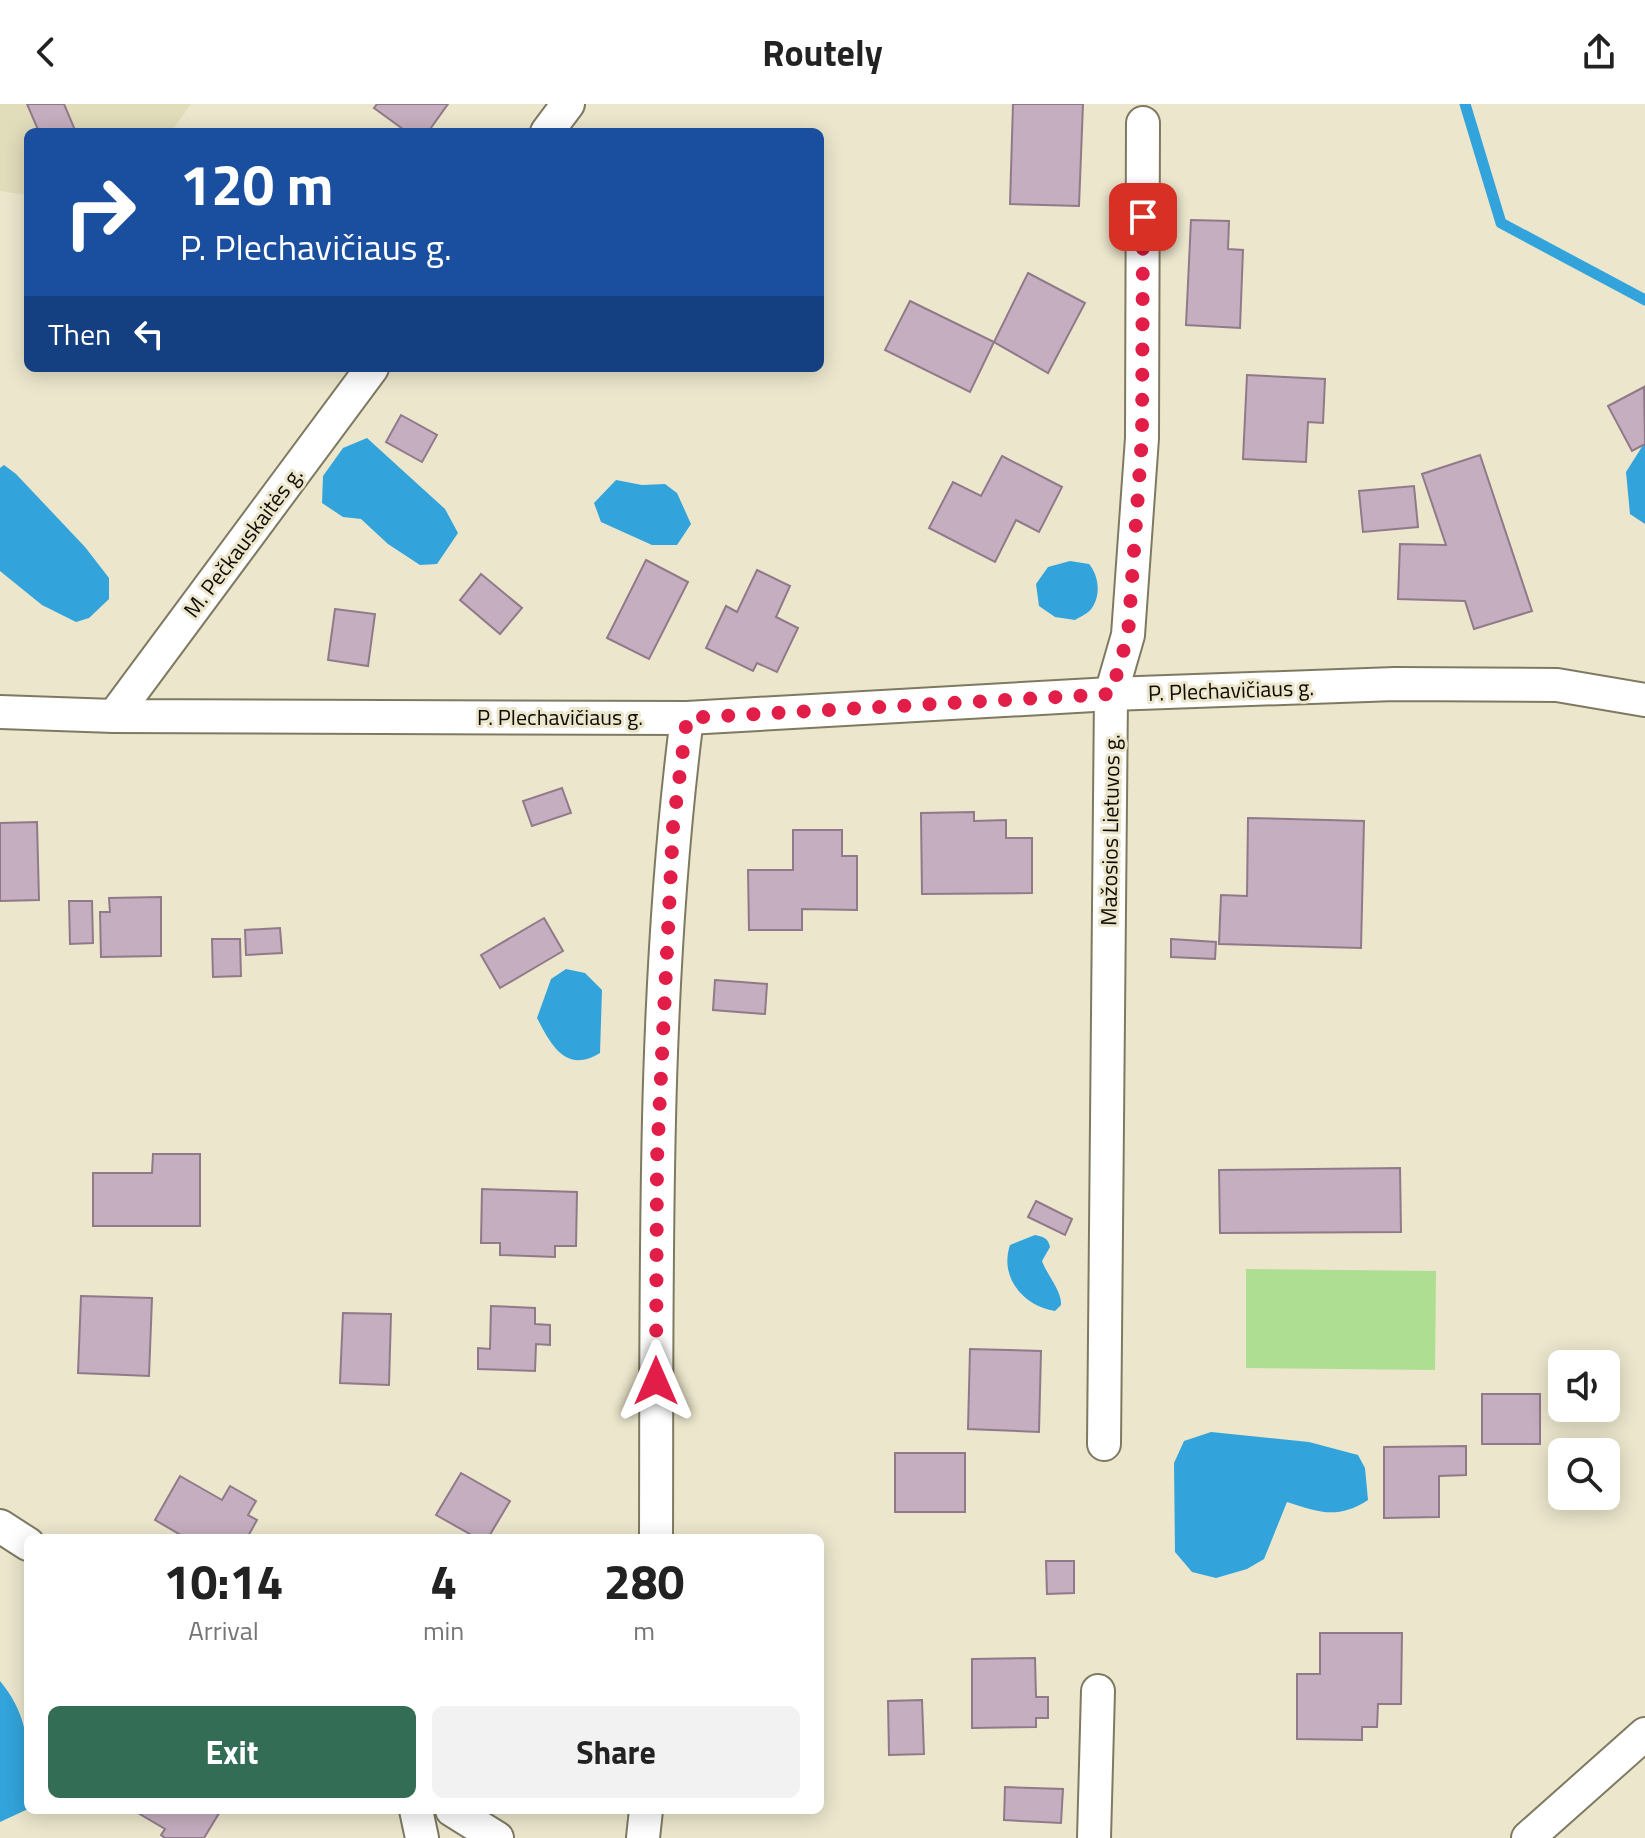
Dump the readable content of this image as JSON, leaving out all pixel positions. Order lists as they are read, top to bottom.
{
  "streets": {
    "street": ["M. Pečkauskaitės g.", "P. Plechavičiaus g.", "Mažosios Lietuvos g."]
  },
  "crossings": [
    ["M. Pečkauskaitės g.", "P. Plechavičiaus g."],
    ["P. Plechavičiaus g.", "Mažosios Lietuvos g."]
  ],
  "page": {
    "header": "Routely",
    "turn": ["120 m", "P. Plechavičiaus g."],
    "then": "Then",
    "eta": [
      "10:14",
      "Arrival",
      "4",
      "min",
      "280",
      "m"
    ],
    "buttons": ["Exit", "Share"]
  }
}
